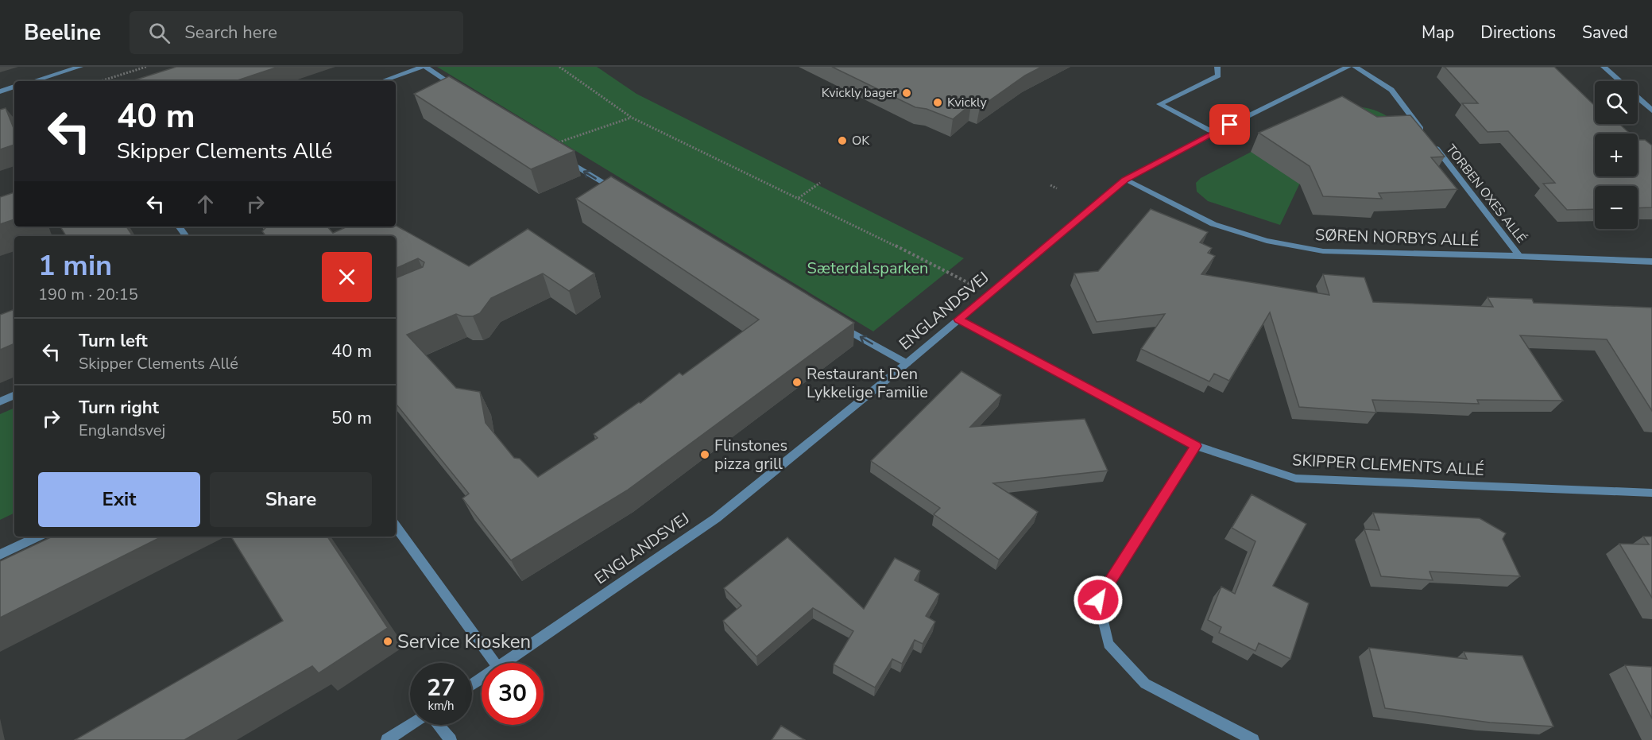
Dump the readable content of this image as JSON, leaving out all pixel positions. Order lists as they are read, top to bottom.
{
  "streets": {
    "street": [
      "TORBEN OXES ALLÉ",
      "SØREN NORBYS ALLÉ",
      "ENGLANDSVEJ",
      "SKIPPER CLEMENTS ALLÉ"
    ]
  },
  "crossings": [
    ["TORBEN OXES ALLÉ", "SØREN NORBYS ALLÉ"],
    ["SØREN NORBYS ALLÉ", "ENGLANDSVEJ"],
    ["ENGLANDSVEJ", "SKIPPER CLEMENTS ALLÉ"]
  ],
  "parks": ["Sæterdalsparken"],
  "places": [
    "Kvickly bager",
    "Kvickly",
    "OK",
    "Restaurant Den Lykkelige Familie",
    "Flinstones pizza grill",
    "Service Kiosken"
  ],
  "page": {
    "header": "Beeline",
    "search": "Search here",
    "nav": ["Map", "Directions", "Saved"],
    "map_buttons": ["+", "−"],
    "turn": ["40 m", "Skipper Clements Allé"],
    "heading": ["1 min", "190 m · 20:15"],
    "list": [
      {
        "name": "Turn left",
        "note": "Skipper Clements Allé",
        "value": "40 m"
      },
      {
        "name": "Turn right",
        "note": "Englandsvej",
        "value": "50 m"
      }
    ],
    "buttons": ["Exit", "Share"],
    "speed": "27 km/h",
    "limit": "30"
  }
}
